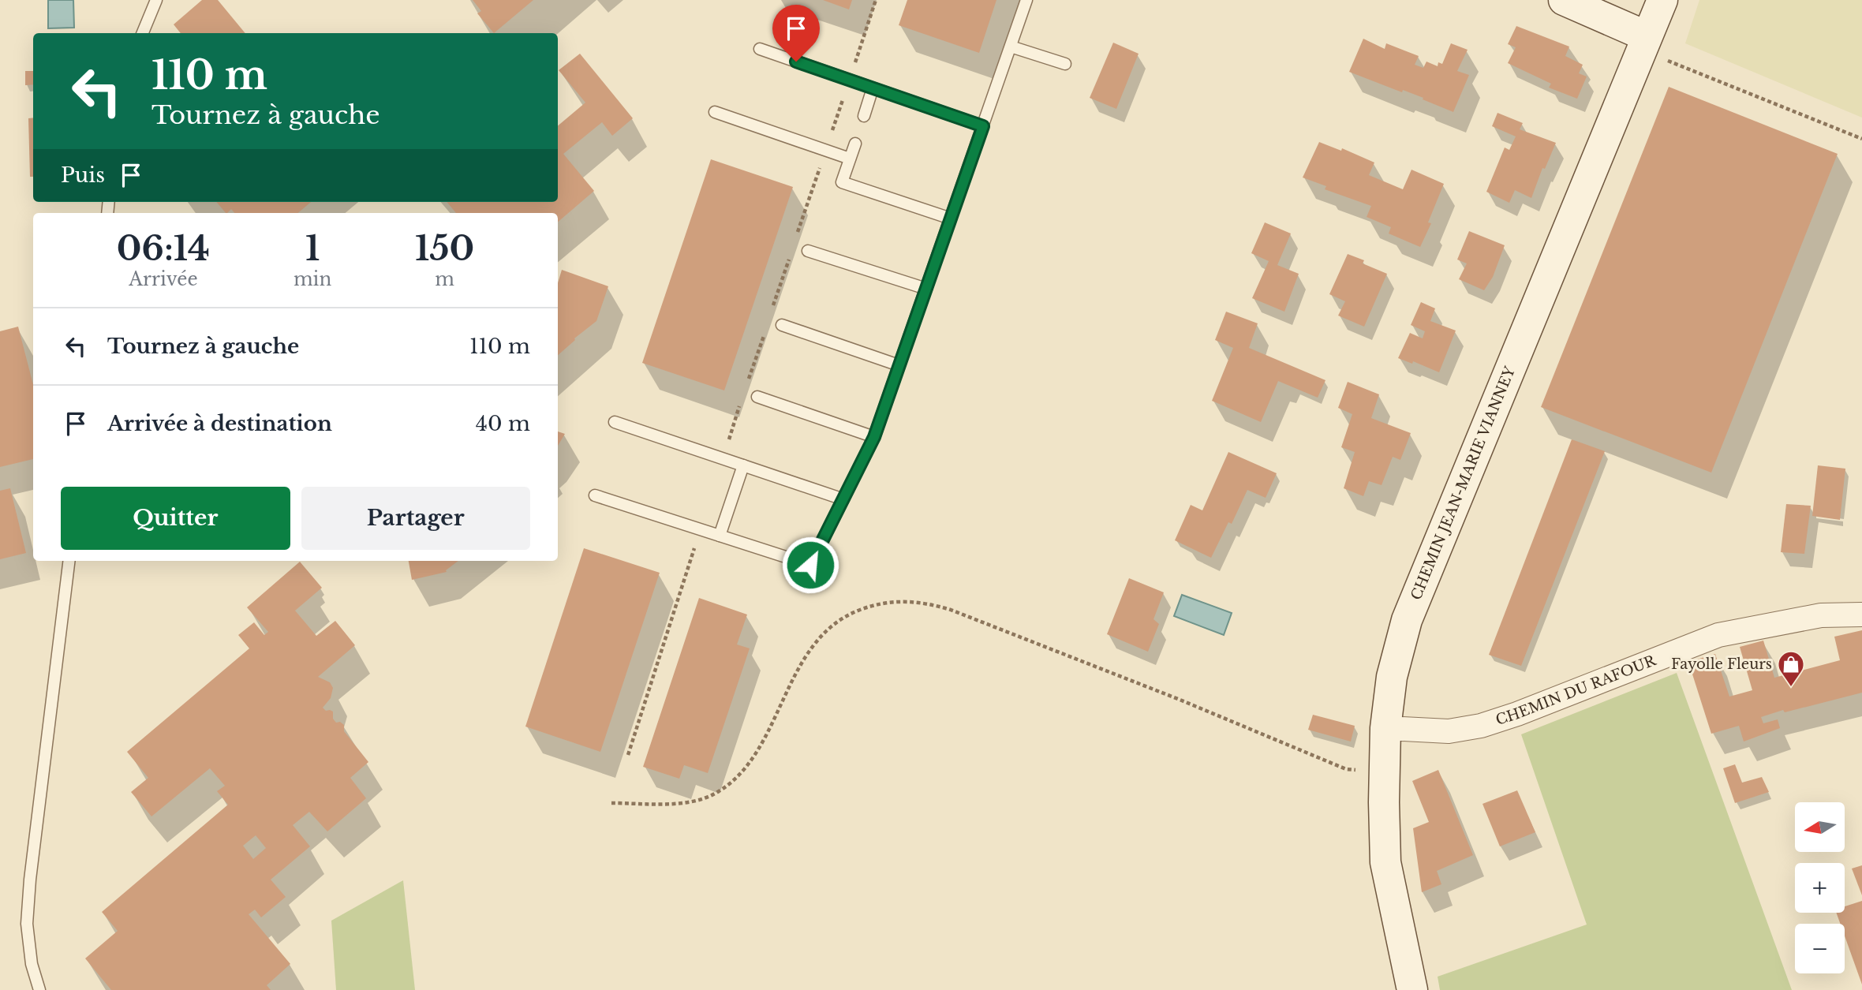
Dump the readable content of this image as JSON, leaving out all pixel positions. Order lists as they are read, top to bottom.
{
  "streets": {
    "street": ["CHEMIN JEAN-MARIE VIANNEY", "CHEMIN DU RAFOUR"]
  },
  "crossings": [
    ["CHEMIN JEAN-MARIE VIANNEY", "CHEMIN DU RAFOUR"]
  ],
  "places": {
    "shop": ["Fayolle Fleurs"]
  },
  "north": "left",
  "page": {
    "turn": ["110 m", "Tournez à gauche"],
    "then": "Puis",
    "eta": [
      "06:14",
      "Arrivée",
      "1",
      "min",
      "150",
      "m"
    ],
    "list": [
      {
        "name": "Tournez à gauche",
        "value": "110 m"
      },
      {
        "name": "Arrivée à destination",
        "value": "40 m"
      }
    ],
    "buttons": ["Quitter", "Partager"],
    "map_buttons": ["+", "−"]
  }
}
